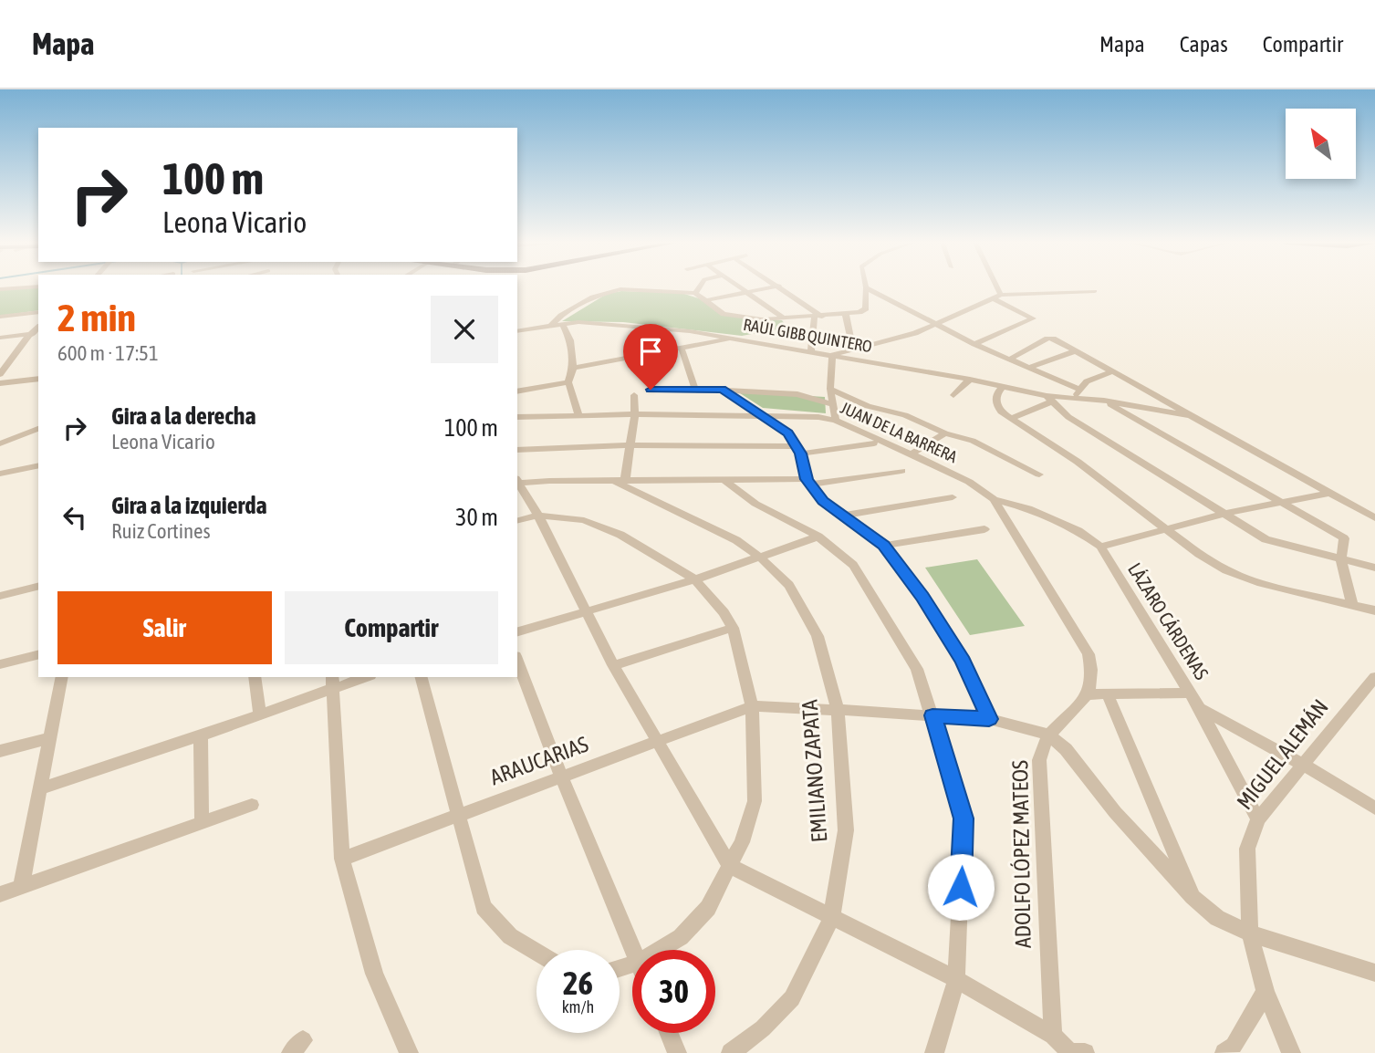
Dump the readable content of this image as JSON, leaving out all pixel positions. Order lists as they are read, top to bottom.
{
  "streets": {
    "street": [
      "RAÚL GIBB QUINTERO",
      "JUAN DE LA BARRERA",
      "LÁZARO CÁRDENAS",
      "MIGUEL ALEMÁN",
      "ARAUCARIAS",
      "EMILIANO ZAPATA",
      "ADOLFO LÓPEZ MATEOS"
    ]
  },
  "crossings": [
    ["JUAN DE LA BARRERA", "LÁZARO CÁRDENAS"],
    ["LÁZARO CÁRDENAS", "MIGUEL ALEMÁN"]
  ],
  "north": "top left",
  "page": {
    "header": "Mapa",
    "nav": ["Mapa", "Capas", "Compartir"],
    "turn": ["100 m", "Leona Vicario"],
    "heading": ["2 min", "600 m · 17:51"],
    "list": [
      {
        "name": "Gira a la derecha",
        "note": "Leona Vicario",
        "value": "100 m"
      },
      {
        "name": "Gira a la izquierda",
        "note": "Ruiz Cortines",
        "value": "30 m"
      }
    ],
    "buttons": ["Salir", "Compartir"],
    "speed": "26 km/h",
    "limit": "30"
  }
}
